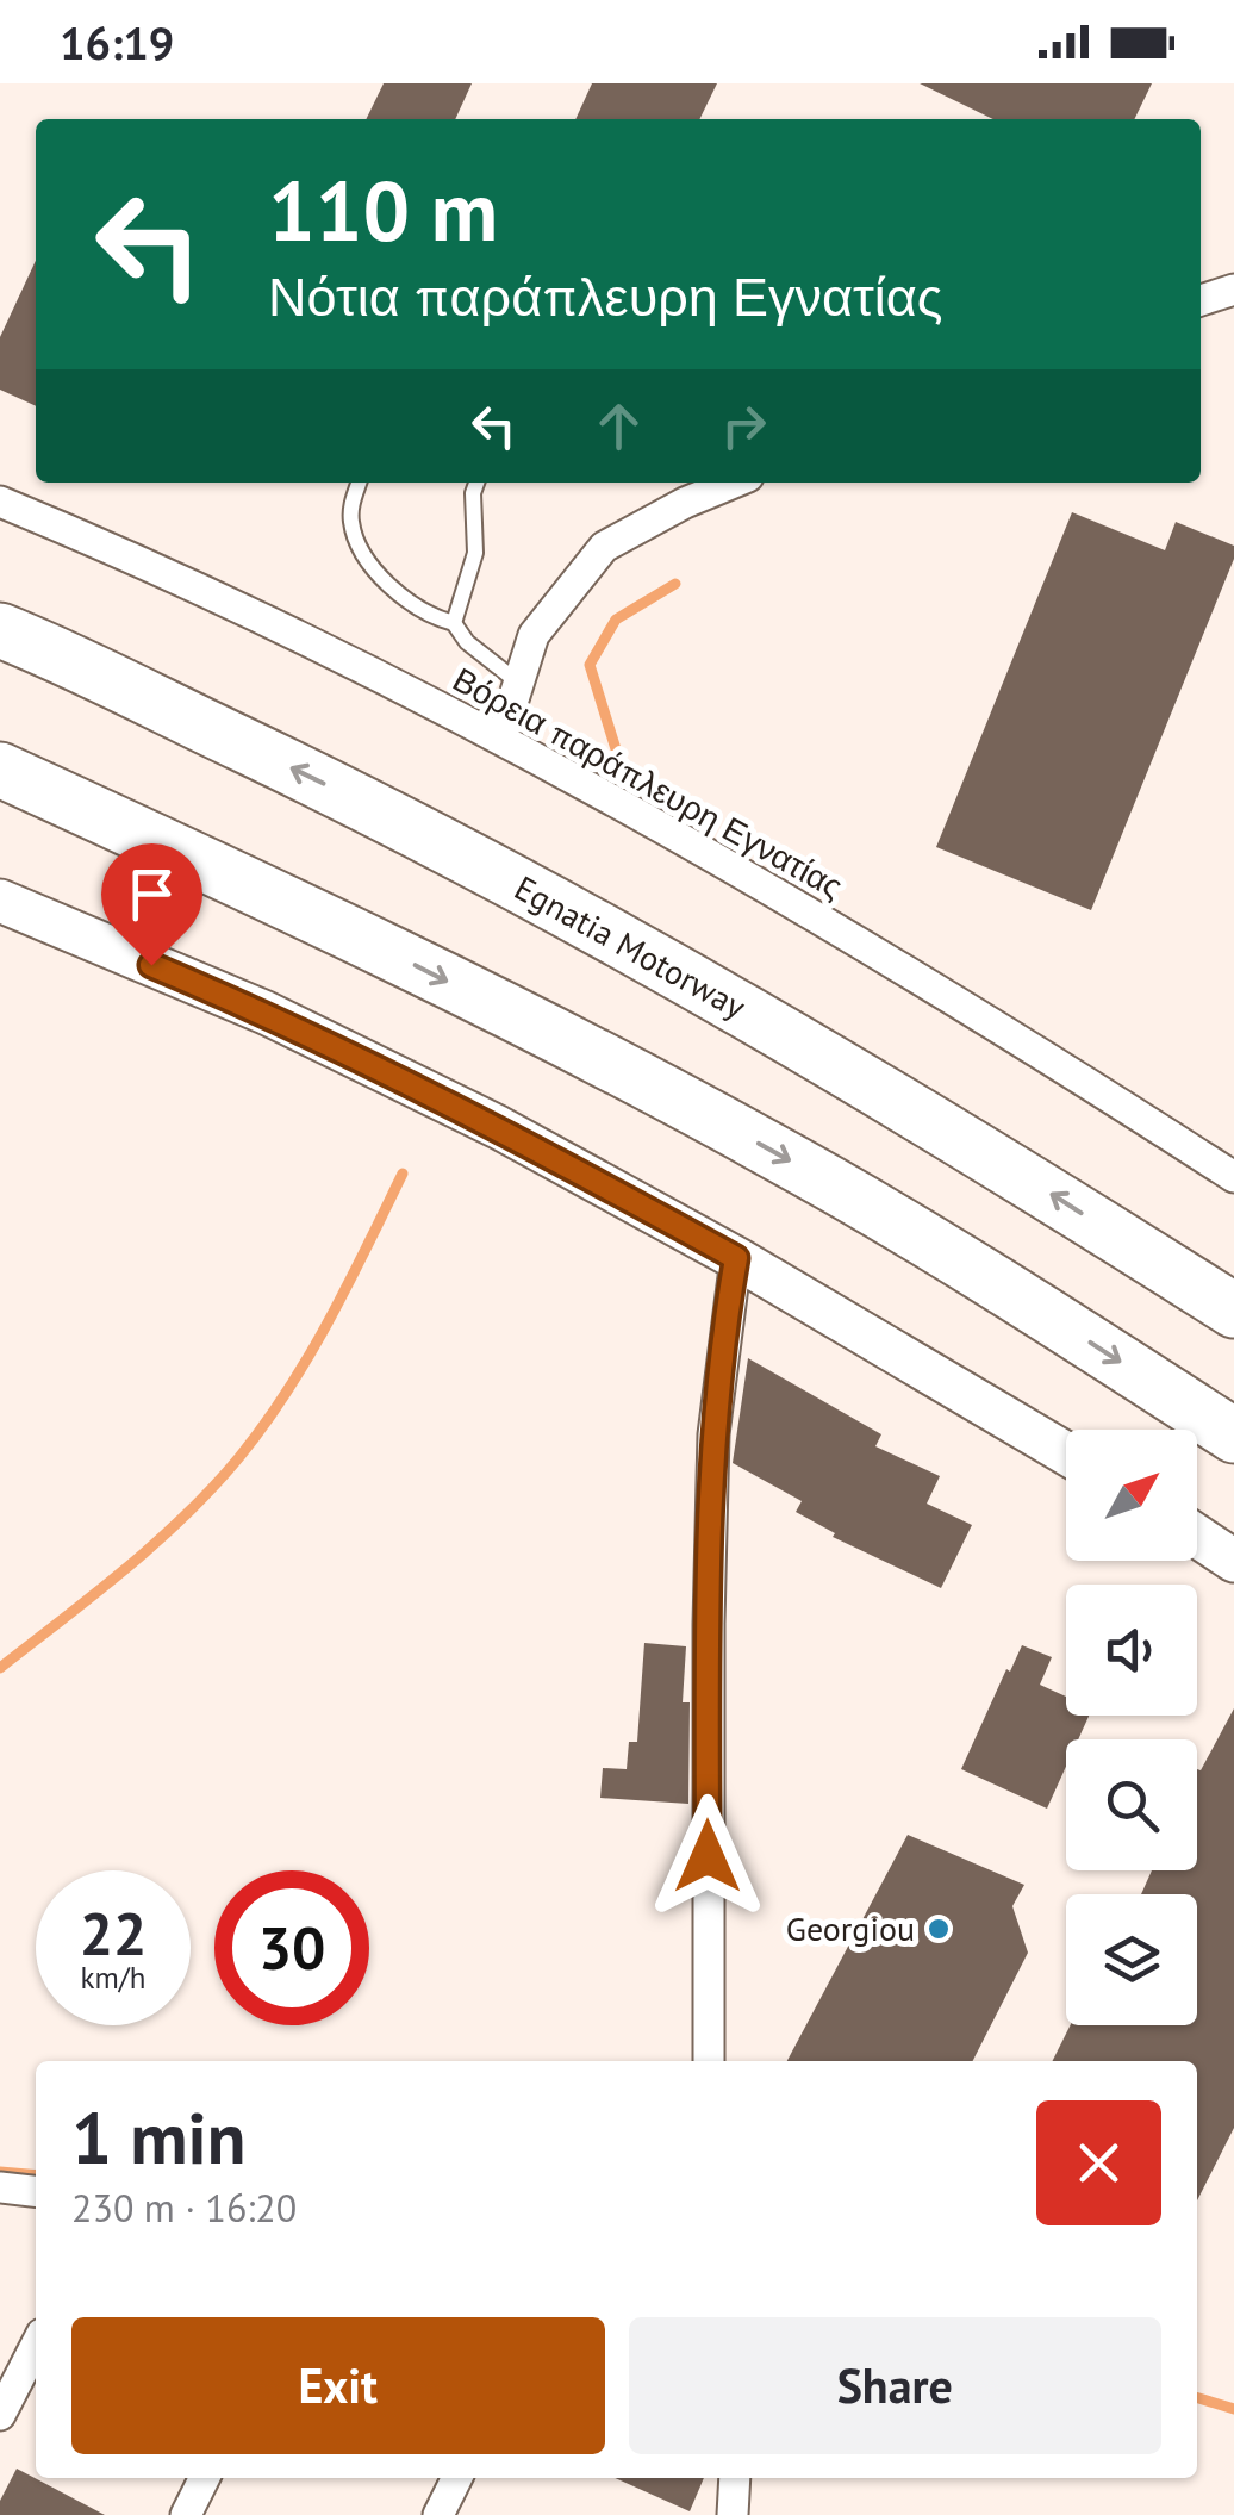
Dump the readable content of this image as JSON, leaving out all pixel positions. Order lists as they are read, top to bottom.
{
  "streets": {
    "highway": ["Egnatia Motorway"],
    "street": ["Βόρεια παράπλευρη Εγνατίας"]
  },
  "places": ["Georgiou"],
  "north": "top right",
  "page": {
    "status": "16:19",
    "turn": ["110 m", "Νότια παράπλευρη Εγνατίας"],
    "speed": "22 km/h",
    "limit": "30",
    "heading": ["1 min", "230 m · 16:20"],
    "buttons": ["Exit", "Share"]
  }
}
